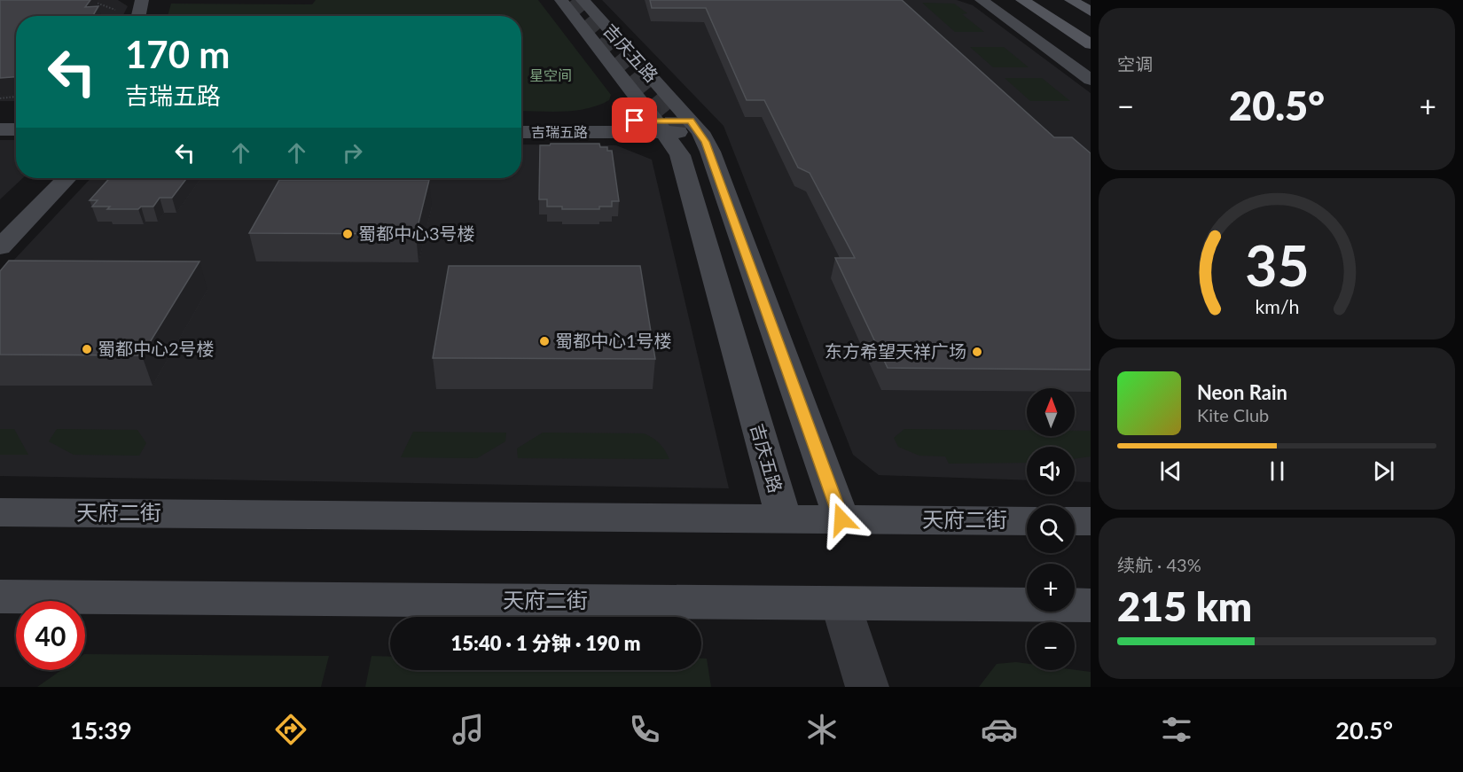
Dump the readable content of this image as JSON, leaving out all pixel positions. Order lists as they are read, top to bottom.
{
  "streets": {
    "street": ["吉庆五路", "吉瑞五路", "天府二街"]
  },
  "crossings": [
    ["吉庆五路", "吉瑞五路"],
    ["吉庆五路", "天府二街"]
  ],
  "parks": ["星空间"],
  "places": [
    "蜀都中心3号楼",
    "蜀都中心1号楼",
    "蜀都中心2号楼",
    "东方希望天祥广场"
  ],
  "north": "top",
  "page": {
    "tile": [
      "空调",
      ["续航 · 43%", "215 km"]
    ],
    "turn": ["170 m", "吉瑞五路"],
    "heat": ["−", "20.5°", "+"],
    "song": ["Neon Rain", "Kite Club"],
    "map_buttons": ["+", "−"],
    "limit": "40",
    "trip": "15:40 · 1 分钟 · 190 m",
    "tabs": ["15:39", "20.5°"],
    "gauge": ["35", "km/h"]
  }
}
